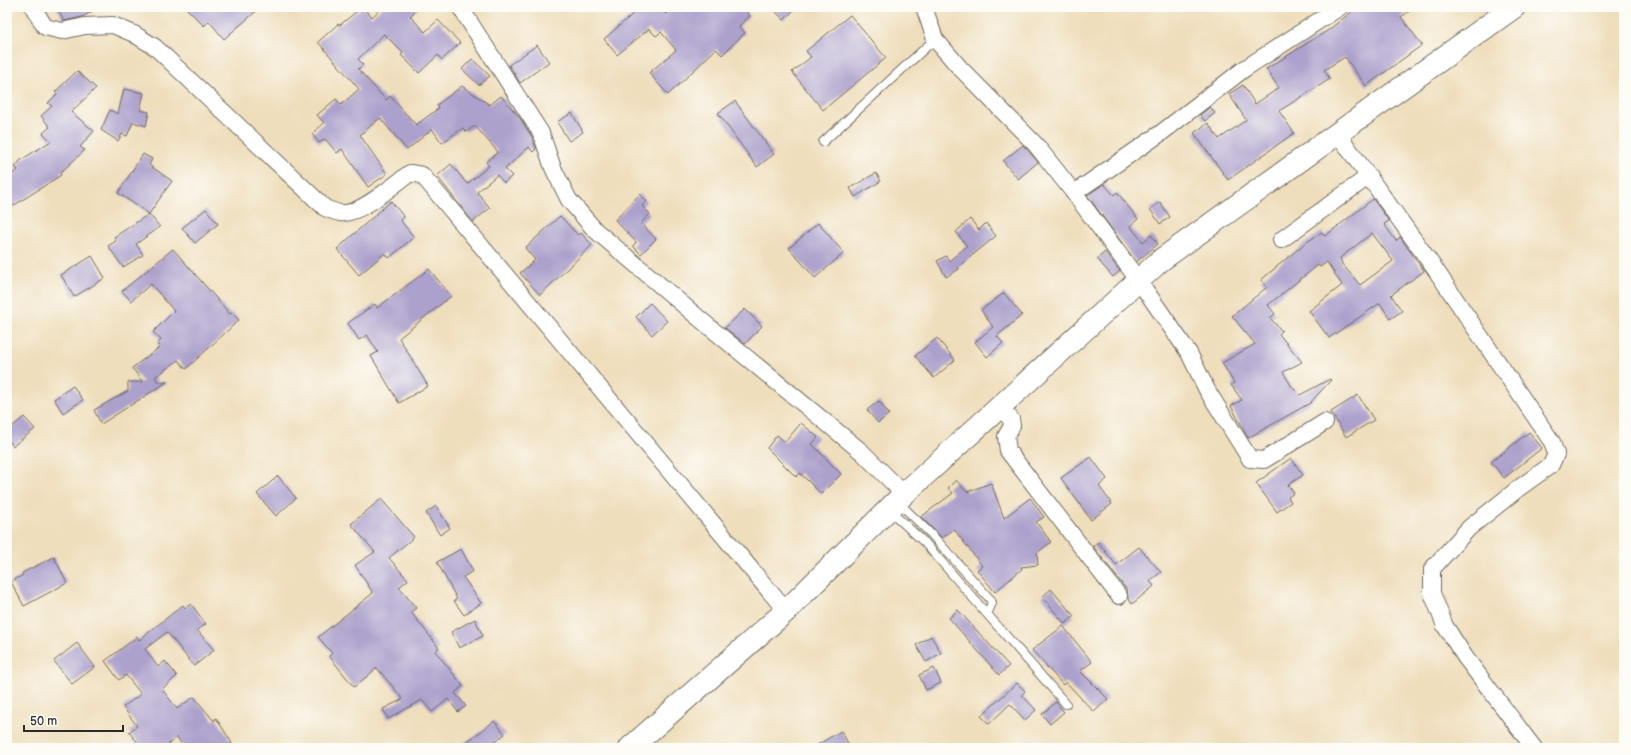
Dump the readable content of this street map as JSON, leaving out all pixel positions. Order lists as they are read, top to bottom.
{
  "scale_bar": "50 m"
}
